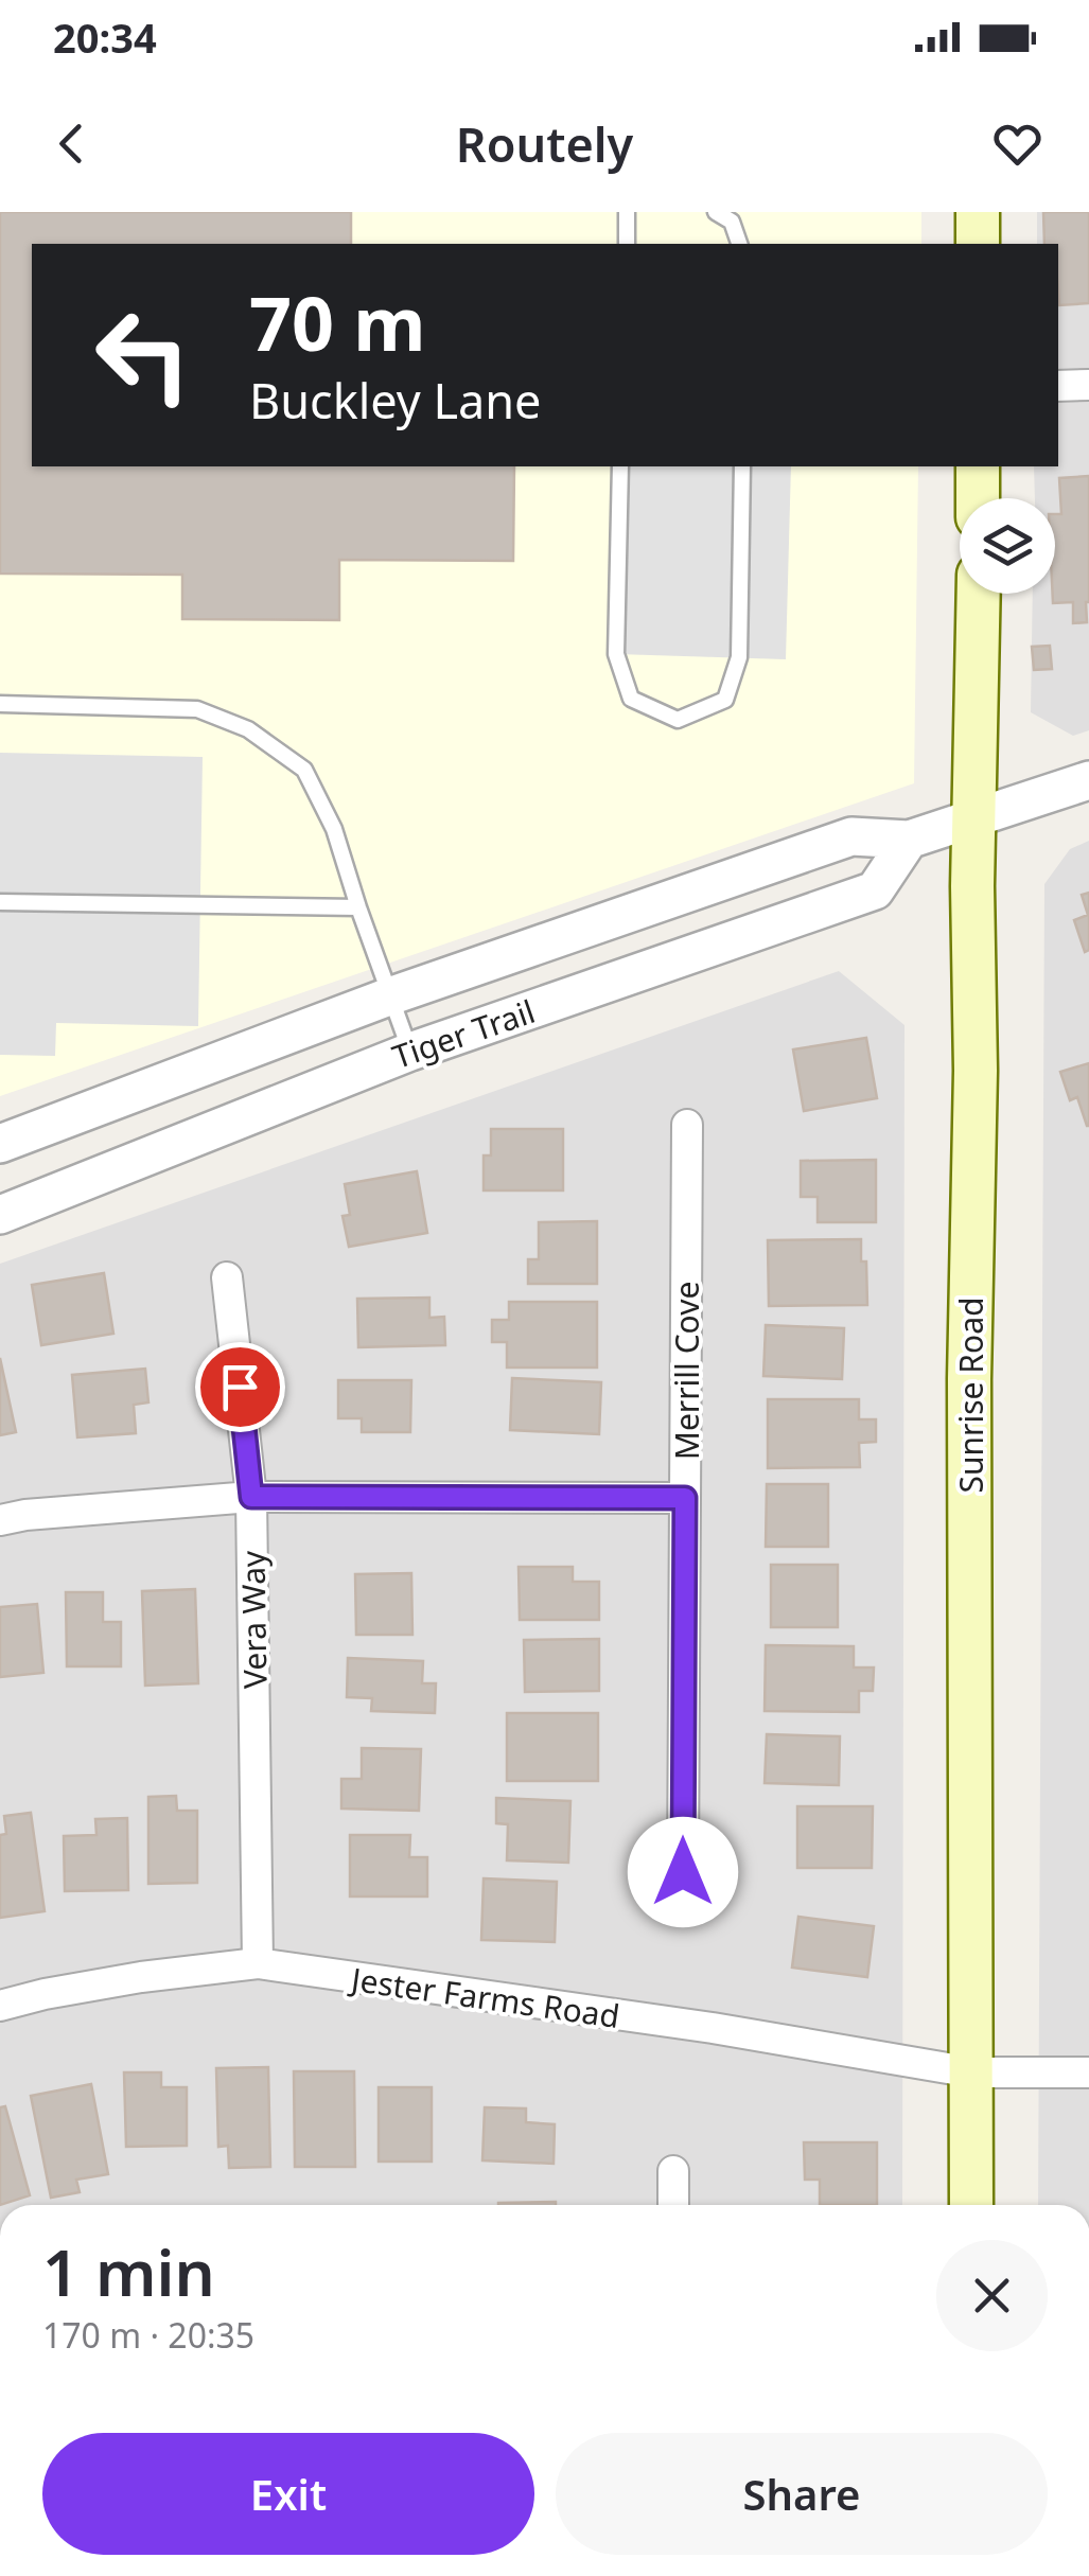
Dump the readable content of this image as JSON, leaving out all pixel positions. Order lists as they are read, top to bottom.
{
  "streets": {
    "main road": ["Sunrise Road"],
    "street": [
      "Tiger Trail",
      "Merrill Cove",
      "Vera Way",
      "Jester Farms Road"
    ]
  },
  "crossings": [
    ["Tiger Trail", "Sunrise Road"],
    ["Sunrise Road", "Jester Farms Road"],
    ["Vera Way", "Jester Farms Road"]
  ],
  "page": {
    "status": "20:34",
    "header": "Routely",
    "turn": ["70 m", "Buckley Lane"],
    "heading": ["1 min", "170 m · 20:35"],
    "buttons": ["Exit", "Share"]
  }
}
